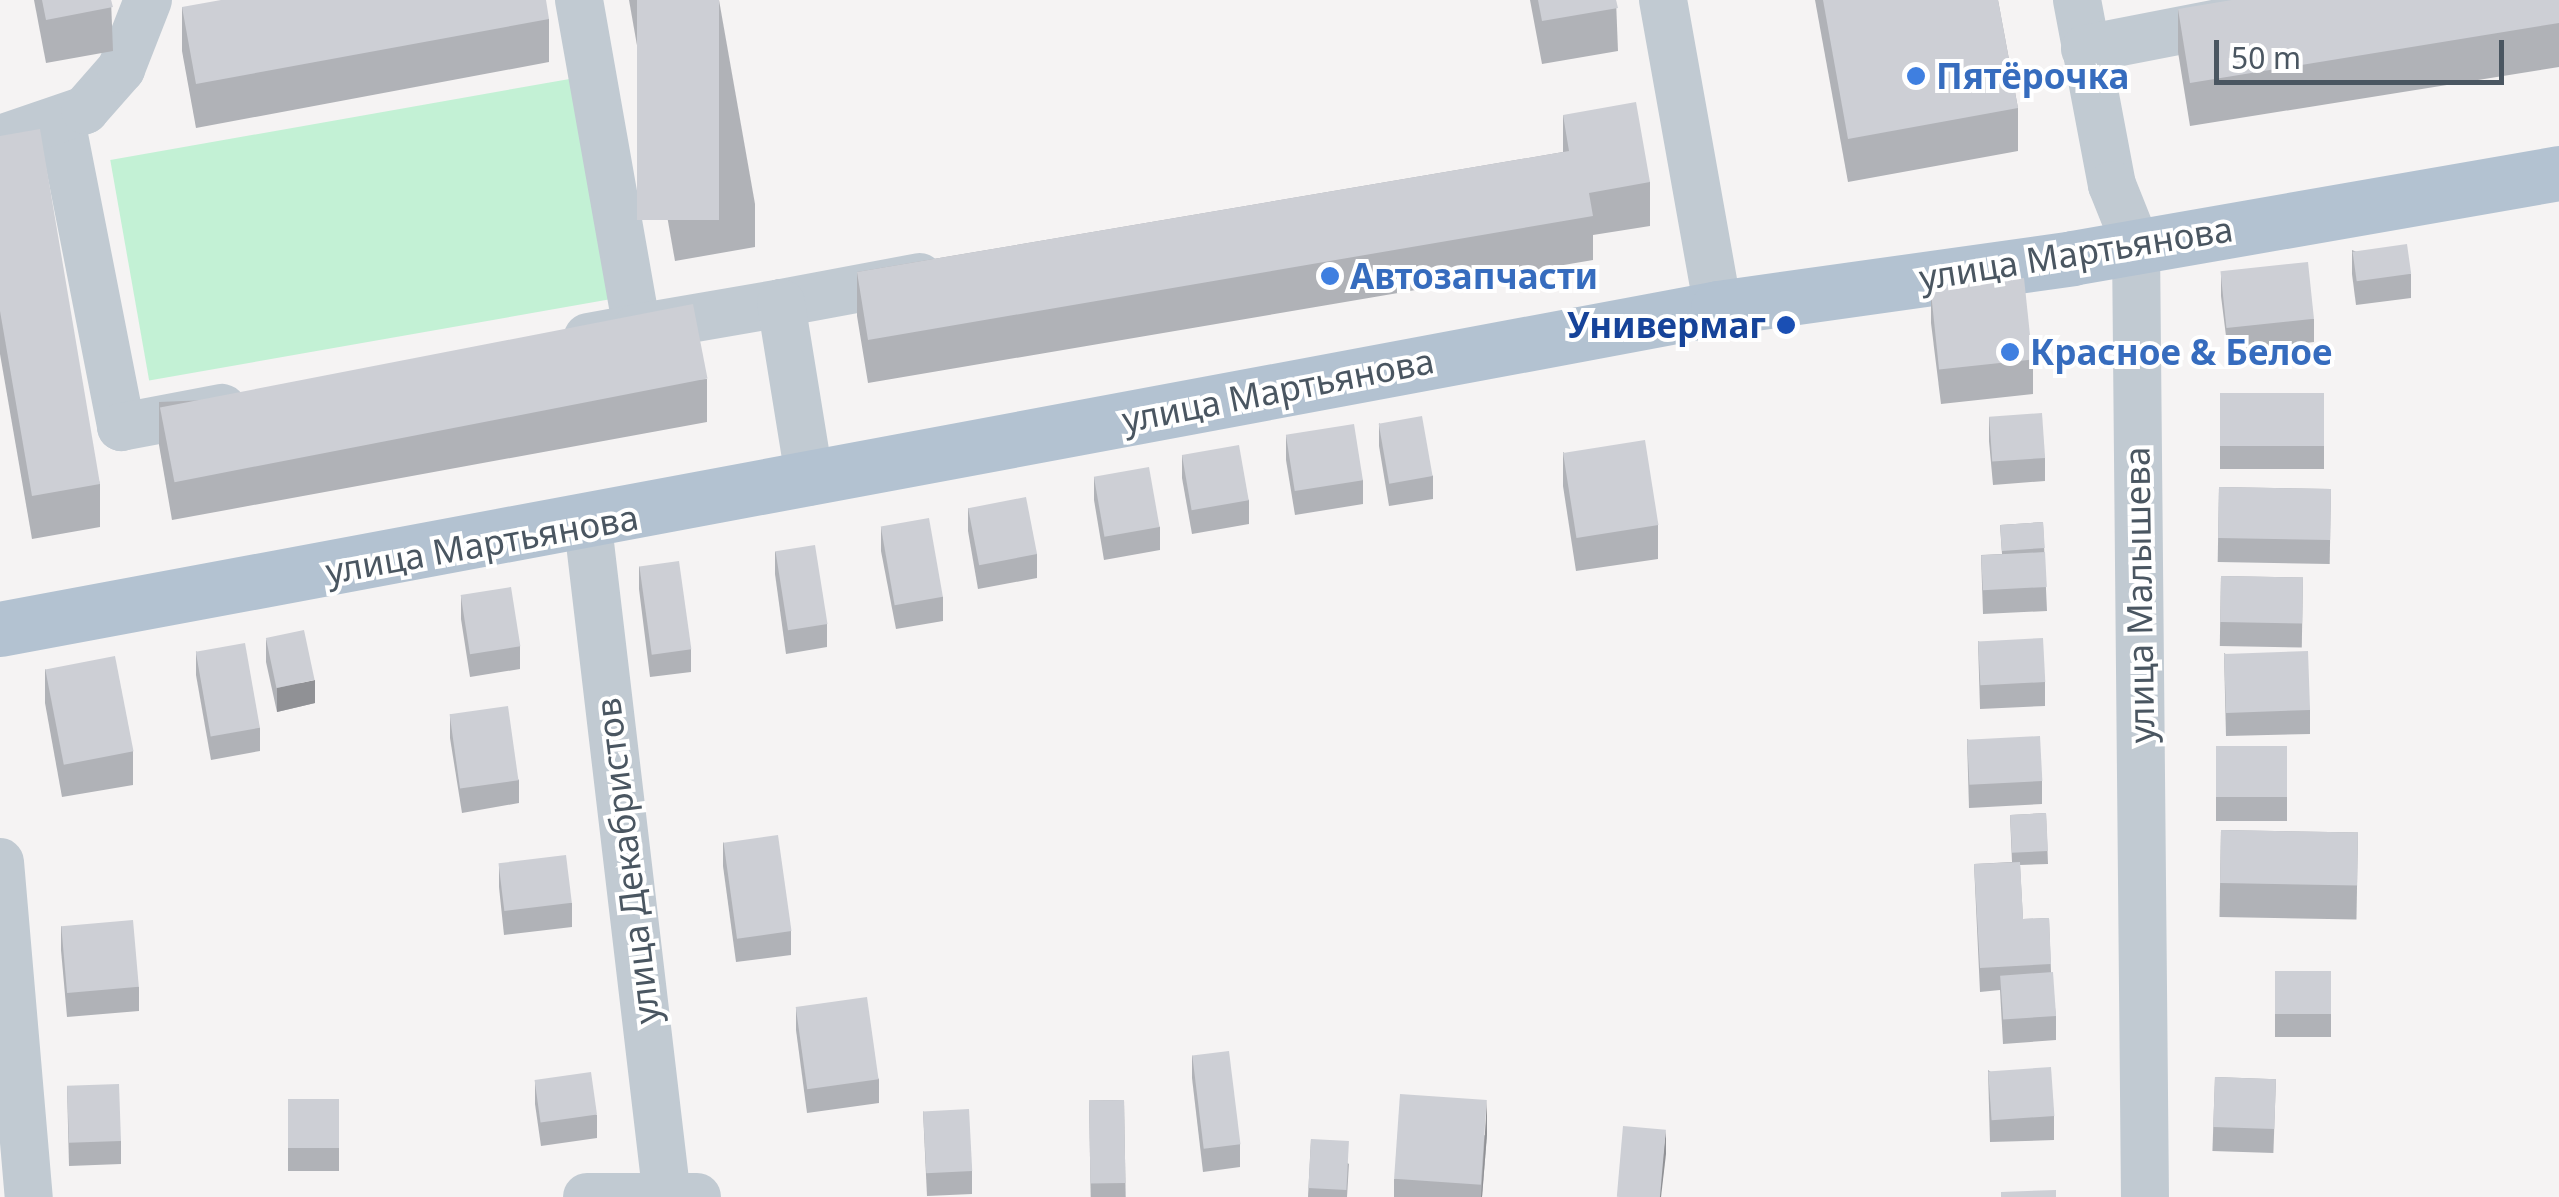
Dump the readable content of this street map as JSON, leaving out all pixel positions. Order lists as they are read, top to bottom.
{
  "streets": {
    "main road": ["улица Мартьянова"],
    "street": ["улица Малышева", "улица Декабристов"]
  },
  "crossings": [
    ["улица Мартьянова", "улица Малышева"],
    ["улица Мартьянова", "улица Декабристов"]
  ],
  "places": [
    "Пятёрочка",
    "Автозапчасти",
    "Универмаг",
    "Красное & Белое"
  ],
  "scale_bar": "50 m"
}
